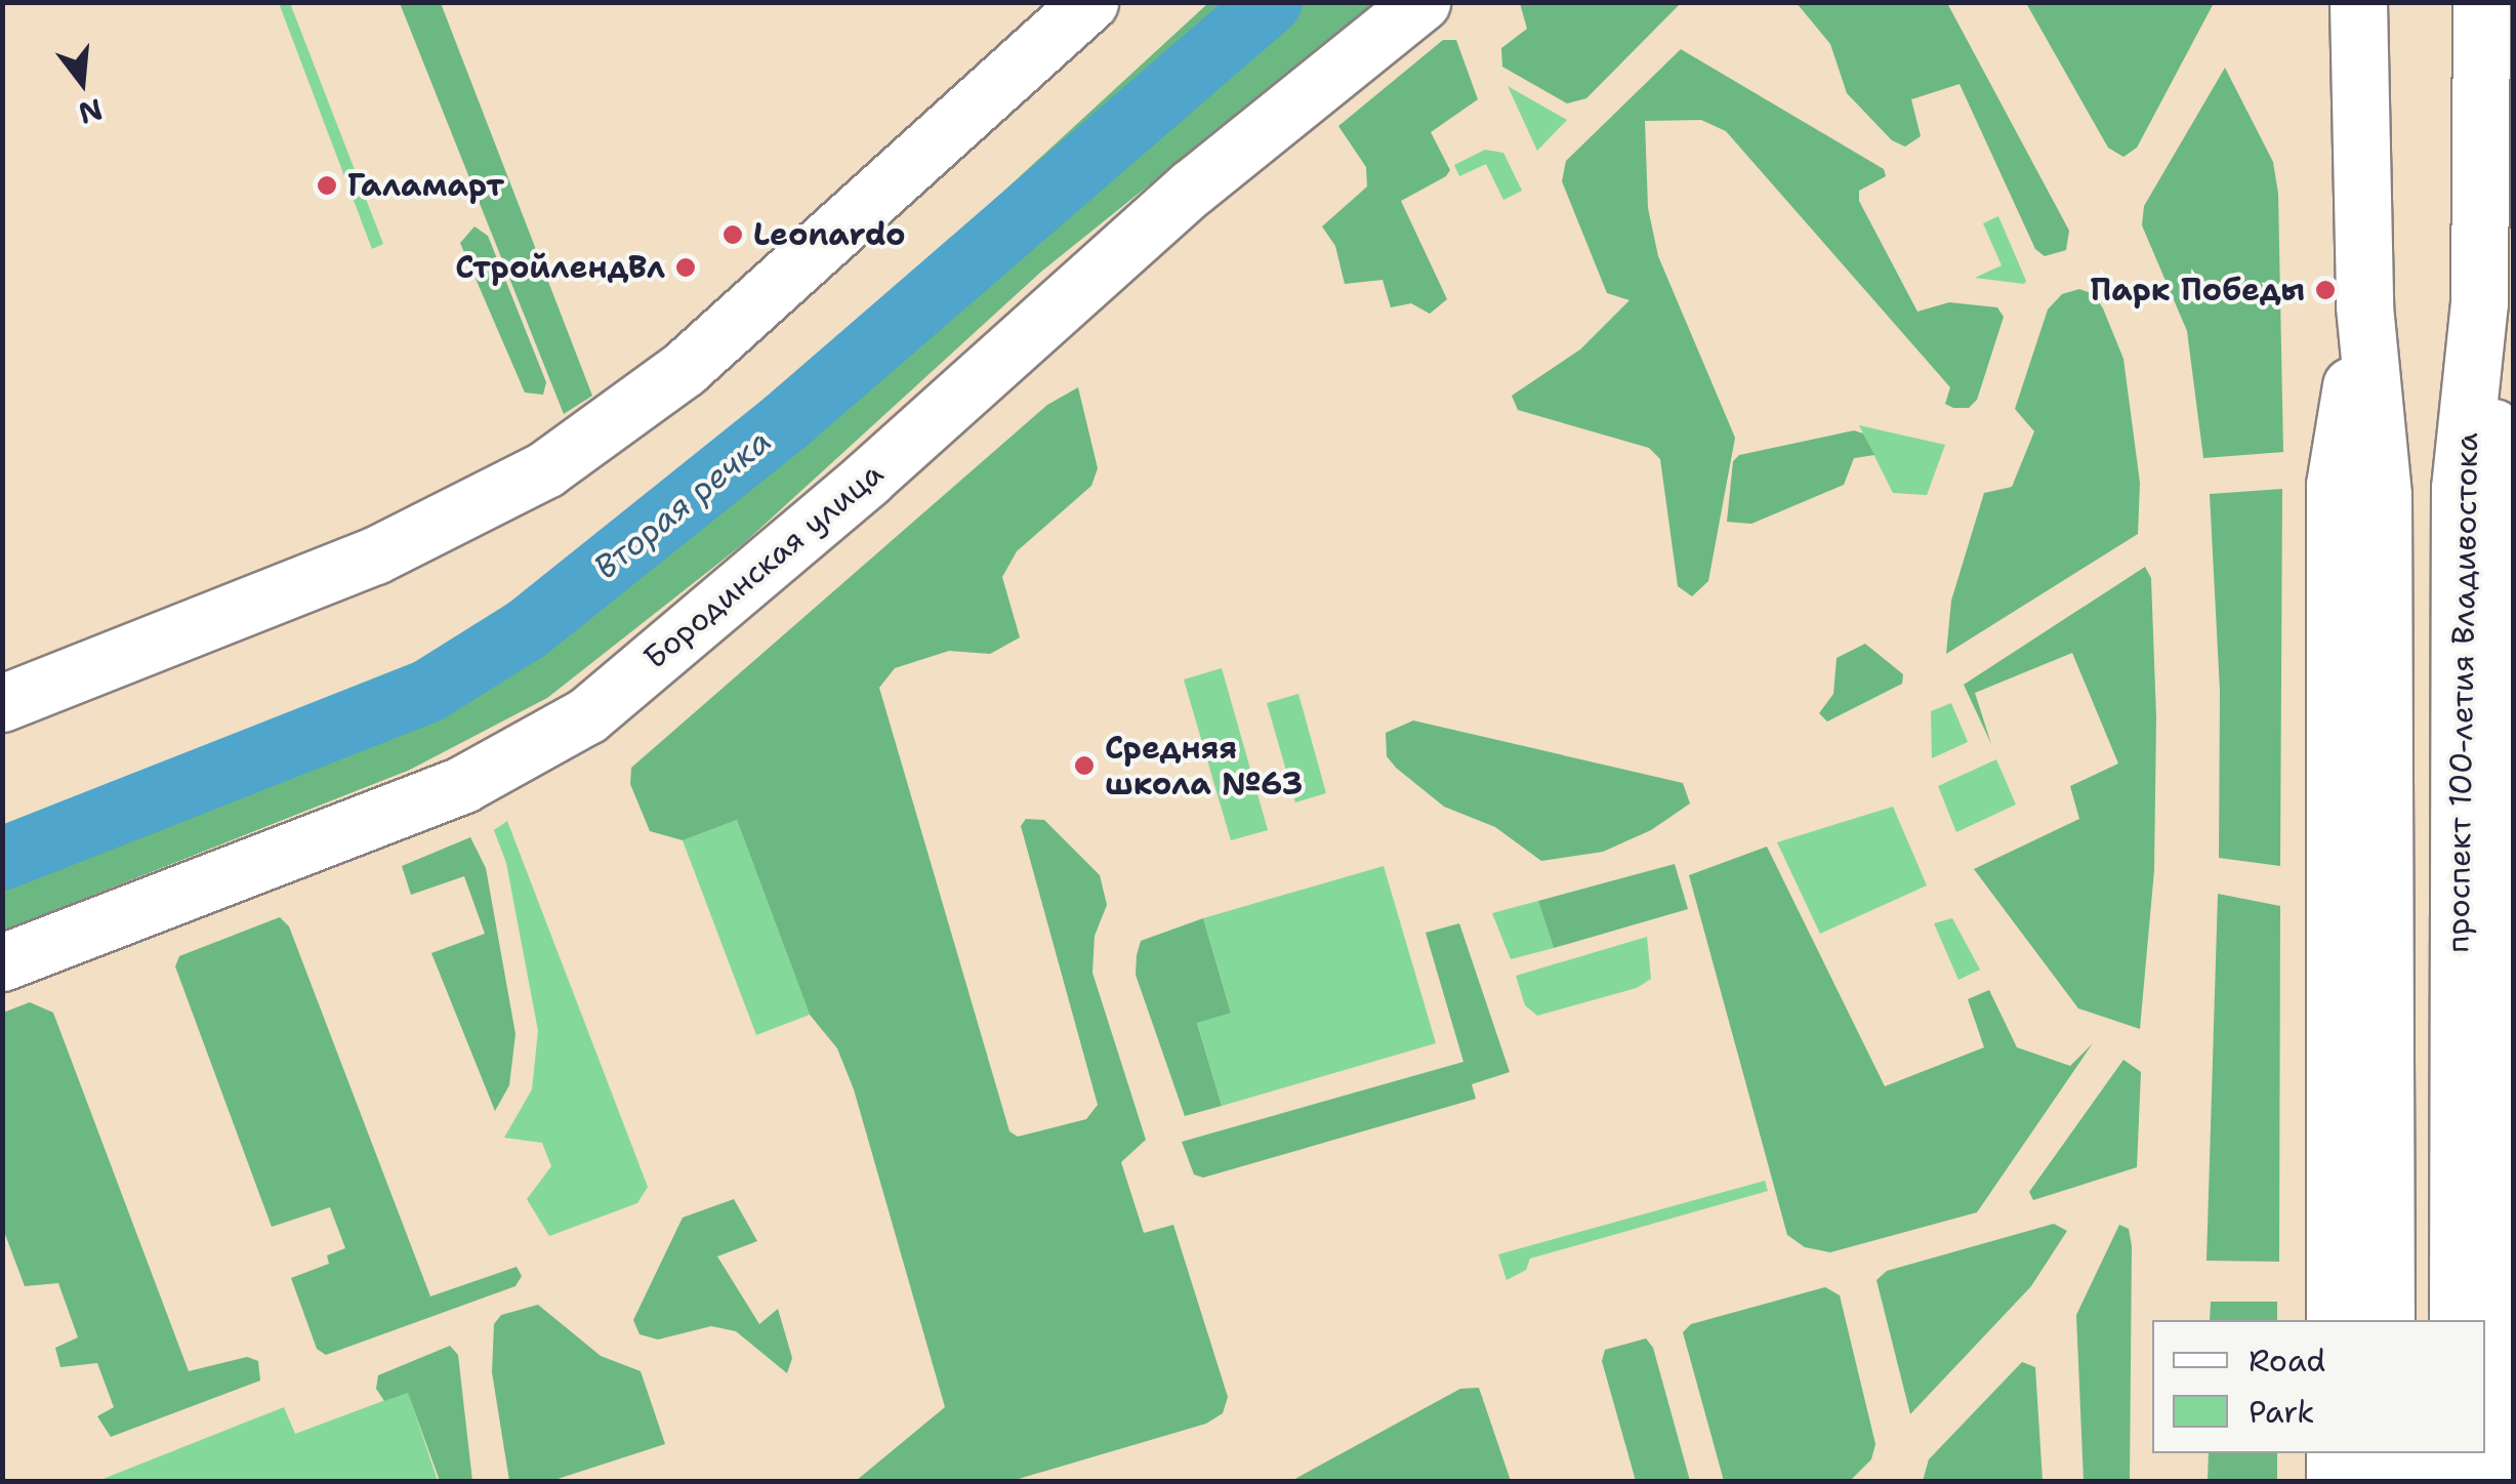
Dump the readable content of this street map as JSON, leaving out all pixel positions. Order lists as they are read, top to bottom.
{
  "streets": {
    "main road": ["Бородинская улица", "проспект 100-летия Владивостока"]
  },
  "water": ["Вторая речка"],
  "places": [
    "Галамарт",
    "Leonardo",
    "СтройлендВл",
    "Парк Победы",
    "Средняя школа №63"
  ],
  "legend": ["Road", "Park"],
  "north": "bottom"
}
